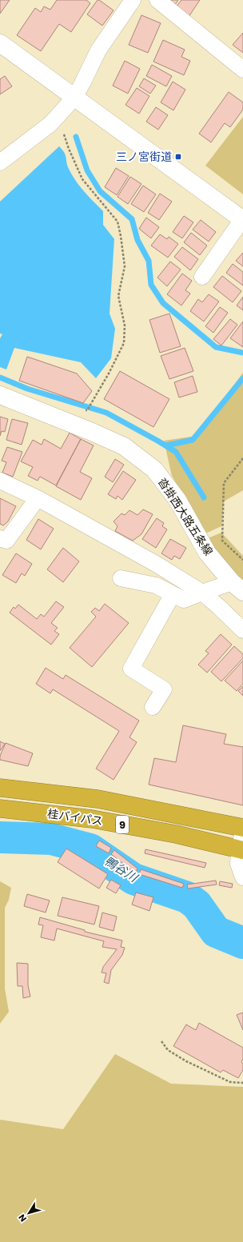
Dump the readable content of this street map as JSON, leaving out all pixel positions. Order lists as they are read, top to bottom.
{
  "streets": {
    "highway": ["桂バイパス", "9"],
    "main road": ["沓掛西大路五条線"]
  },
  "water": ["鴨谷川"],
  "places": {
    "transit": ["三ノ宮街道"]
  },
  "north": "bottom left"
}
